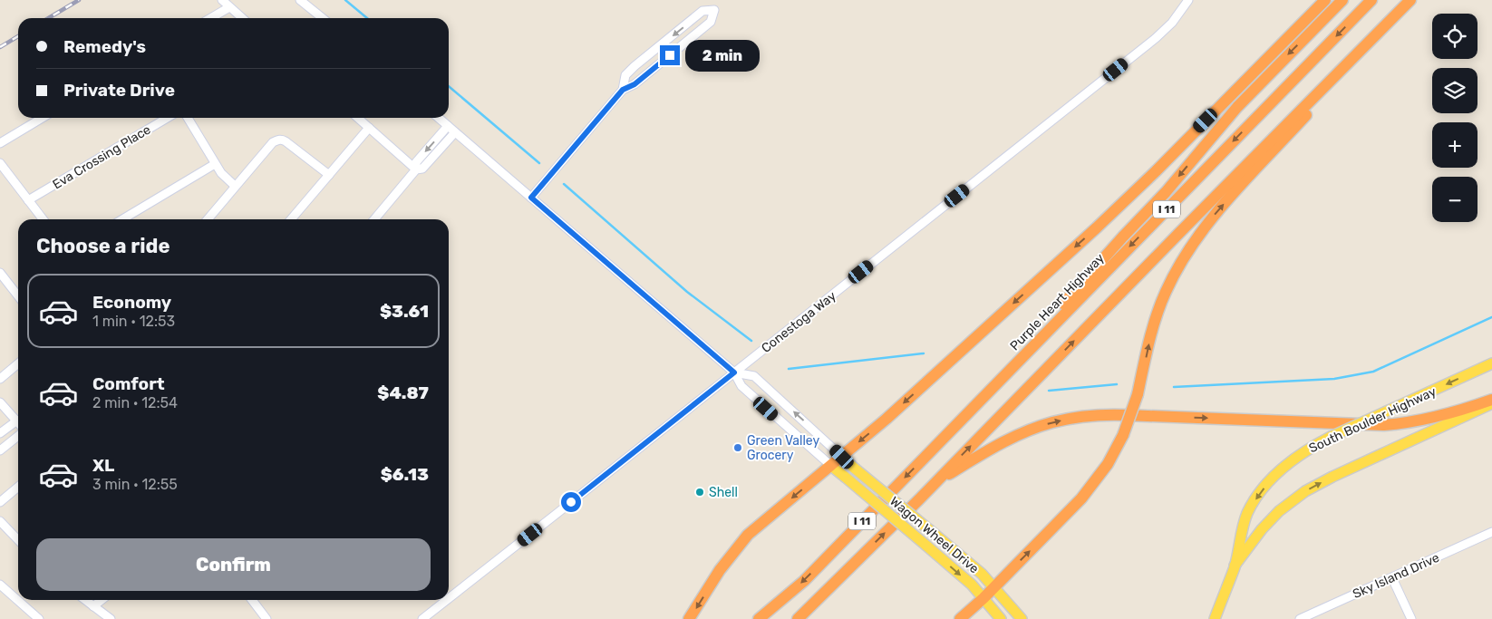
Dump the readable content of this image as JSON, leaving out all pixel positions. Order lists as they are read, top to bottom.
{
  "streets": {
    "highway": ["I 11", "Purple Heart Highway"],
    "main road": ["South Boulder Highway", "Wagon Wheel Drive"],
    "street": ["Eva Crossing Place", "Conestoga Way", "Sky Island Drive"]
  },
  "places": ["Green Valley Grocery", "Shell"],
  "page": {
    "map_buttons": ["+", "−"],
    "banner": ["Remedy's", "Private Drive"],
    "bubble": "2 min",
    "heading": "Choose a ride",
    "list": [
      {
        "name": "Economy",
        "note": "1 min · 12:53",
        "value": "$3.61"
      },
      {
        "name": "Comfort",
        "note": "2 min · 12:54",
        "value": "$4.87"
      },
      {
        "name": "XL",
        "note": "3 min · 12:55",
        "value": "$6.13"
      }
    ],
    "buttons": "Confirm"
  }
}
